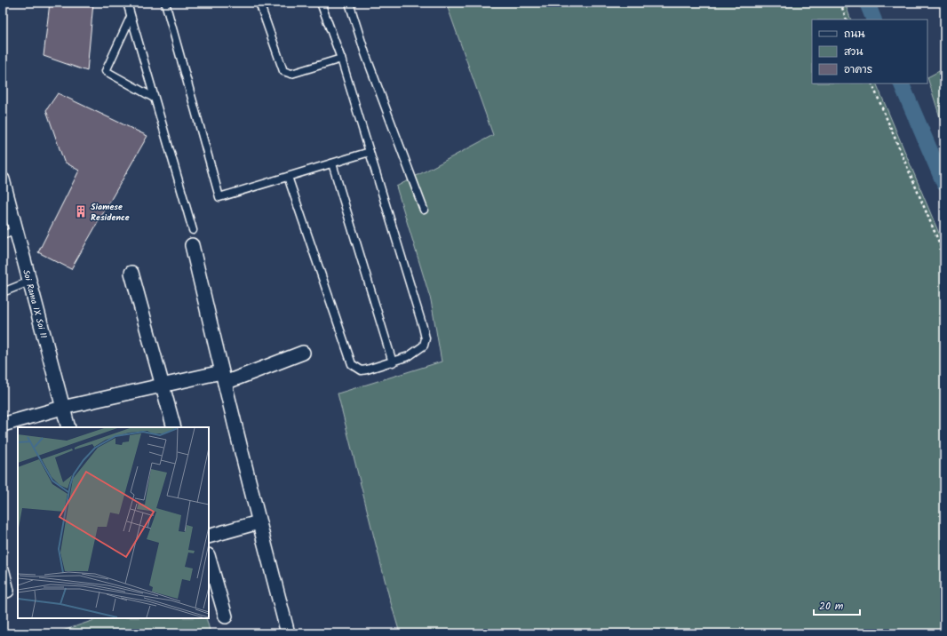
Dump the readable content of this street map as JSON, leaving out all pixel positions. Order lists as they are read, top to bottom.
{
  "streets": {
    "street": ["Soi Rama IX Soi 11"]
  },
  "places": {
    "building": ["Siamese Residence"]
  },
  "legend": ["ถนน", "สวน", "อาคาร"],
  "scale_bar": "20 m"
}
